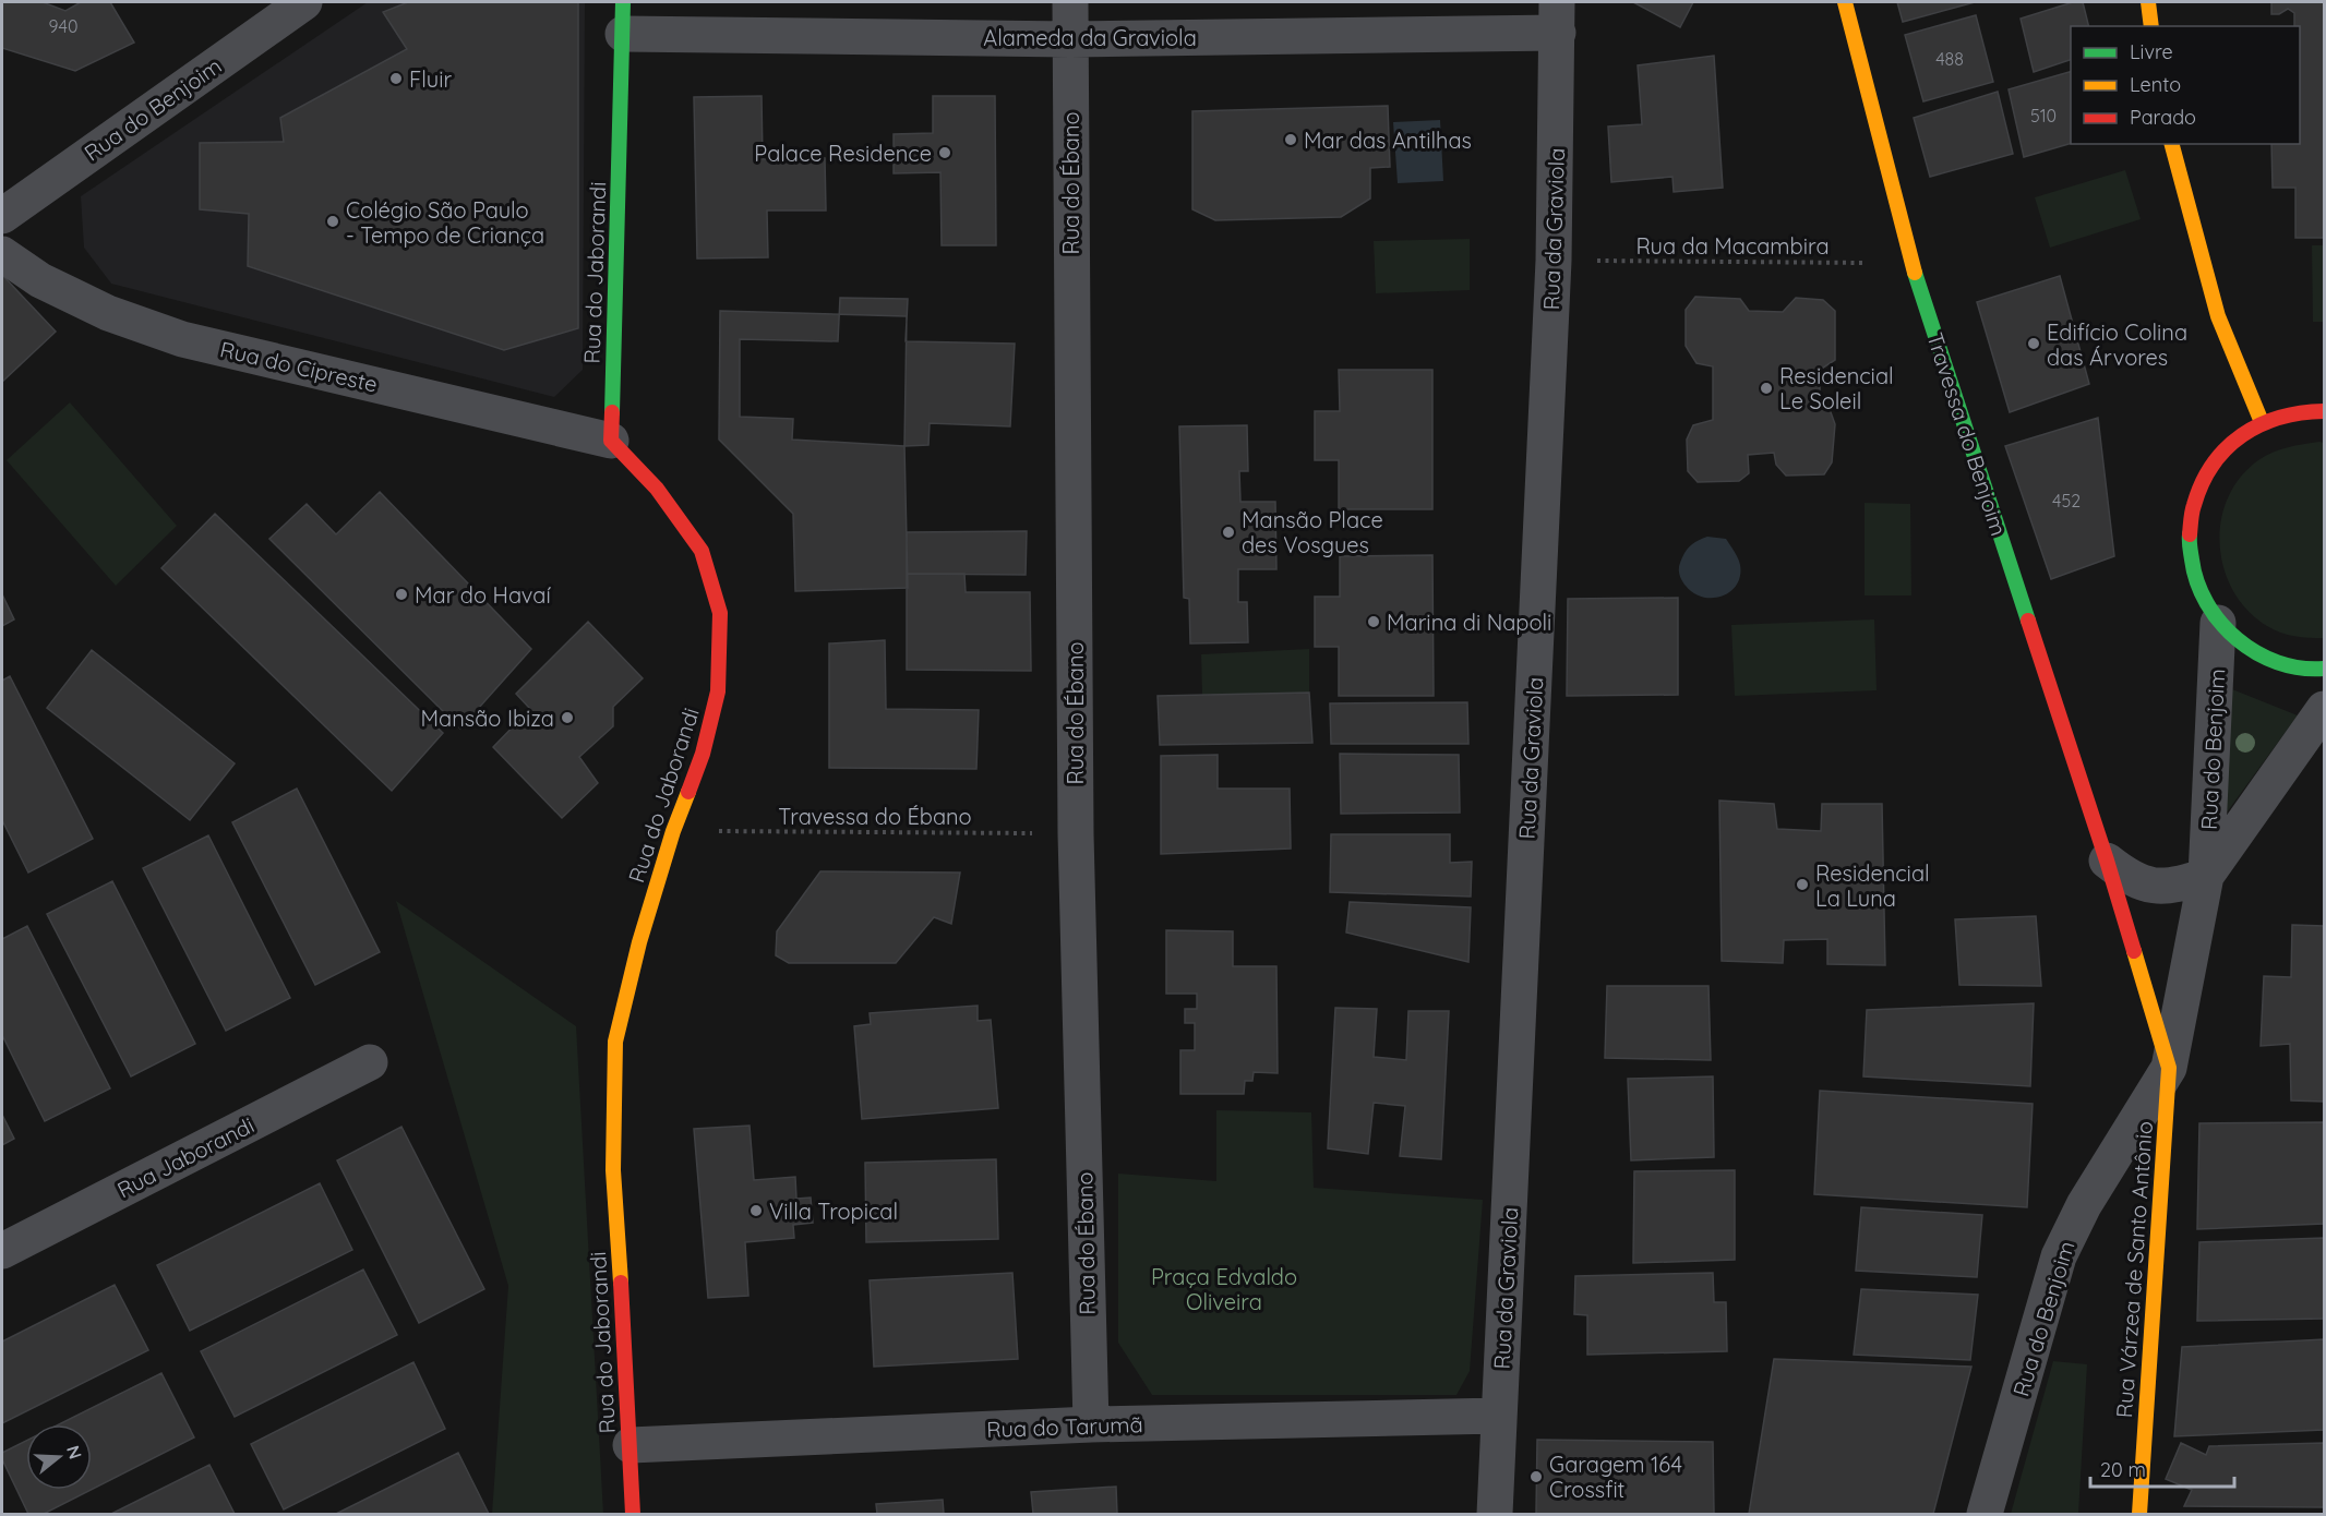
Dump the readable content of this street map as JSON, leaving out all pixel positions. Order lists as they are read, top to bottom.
{
  "streets": {
    "street": [
      "Alameda da Graviola",
      "Rua do Benjoim",
      "Rua do Ébano",
      "Rua da Graviola",
      "Rua do Jaborandi",
      "Rua do Cipreste",
      "Travessa do Benjoim",
      "Rua Jaborandi",
      "Rua Várzea de Santo Antônio",
      "Rua do Tarumã"
    ],
    "path": ["Rua da Macambira", "Travessa do Ébano"]
  },
  "crossings": [
    ["Alameda da Graviola", "Rua do Ébano"],
    ["Alameda da Graviola", "Rua da Graviola"],
    ["Alameda da Graviola", "Rua do Jaborandi"],
    ["Rua do Benjoim", "Travessa do Benjoim"],
    ["Rua do Benjoim", "Rua Várzea de Santo Antônio"],
    ["Rua do Ébano", "Travessa do Ébano"],
    ["Rua do Ébano", "Rua do Tarumã"],
    ["Rua da Graviola", "Rua da Macambira"],
    ["Rua da Graviola", "Rua do Tarumã"],
    ["Rua da Macambira", "Travessa do Benjoim"],
    ["Rua do Jaborandi", "Rua do Cipreste"],
    ["Rua do Jaborandi", "Travessa do Ébano"],
    ["Rua do Jaborandi", "Rua do Tarumã"],
    ["Travessa do Benjoim", "Rua Várzea de Santo Antônio"]
  ],
  "parks": ["Praça Edvaldo Oliveira"],
  "places": [
    "Fluir",
    "Mar das Antilhas",
    "Palace Residence",
    "Colégio São Paulo - Tempo de Criança",
    "Edifício Colina das Árvores",
    "Residencial Le Soleil",
    "Mansão Place des Vosgues",
    "Mar do Havaí",
    "Marina di Napoli",
    "Mansão Ibiza",
    "Residencial La Luna",
    "Villa Tropical",
    "Garagem 164 Crossfit"
  ],
  "house_numbers": [
    "940",
    "488",
    "510",
    "452"
  ],
  "legend": ["Livre", "Lento", "Parado"],
  "scale_bar": "20 m",
  "north": "right"
}
